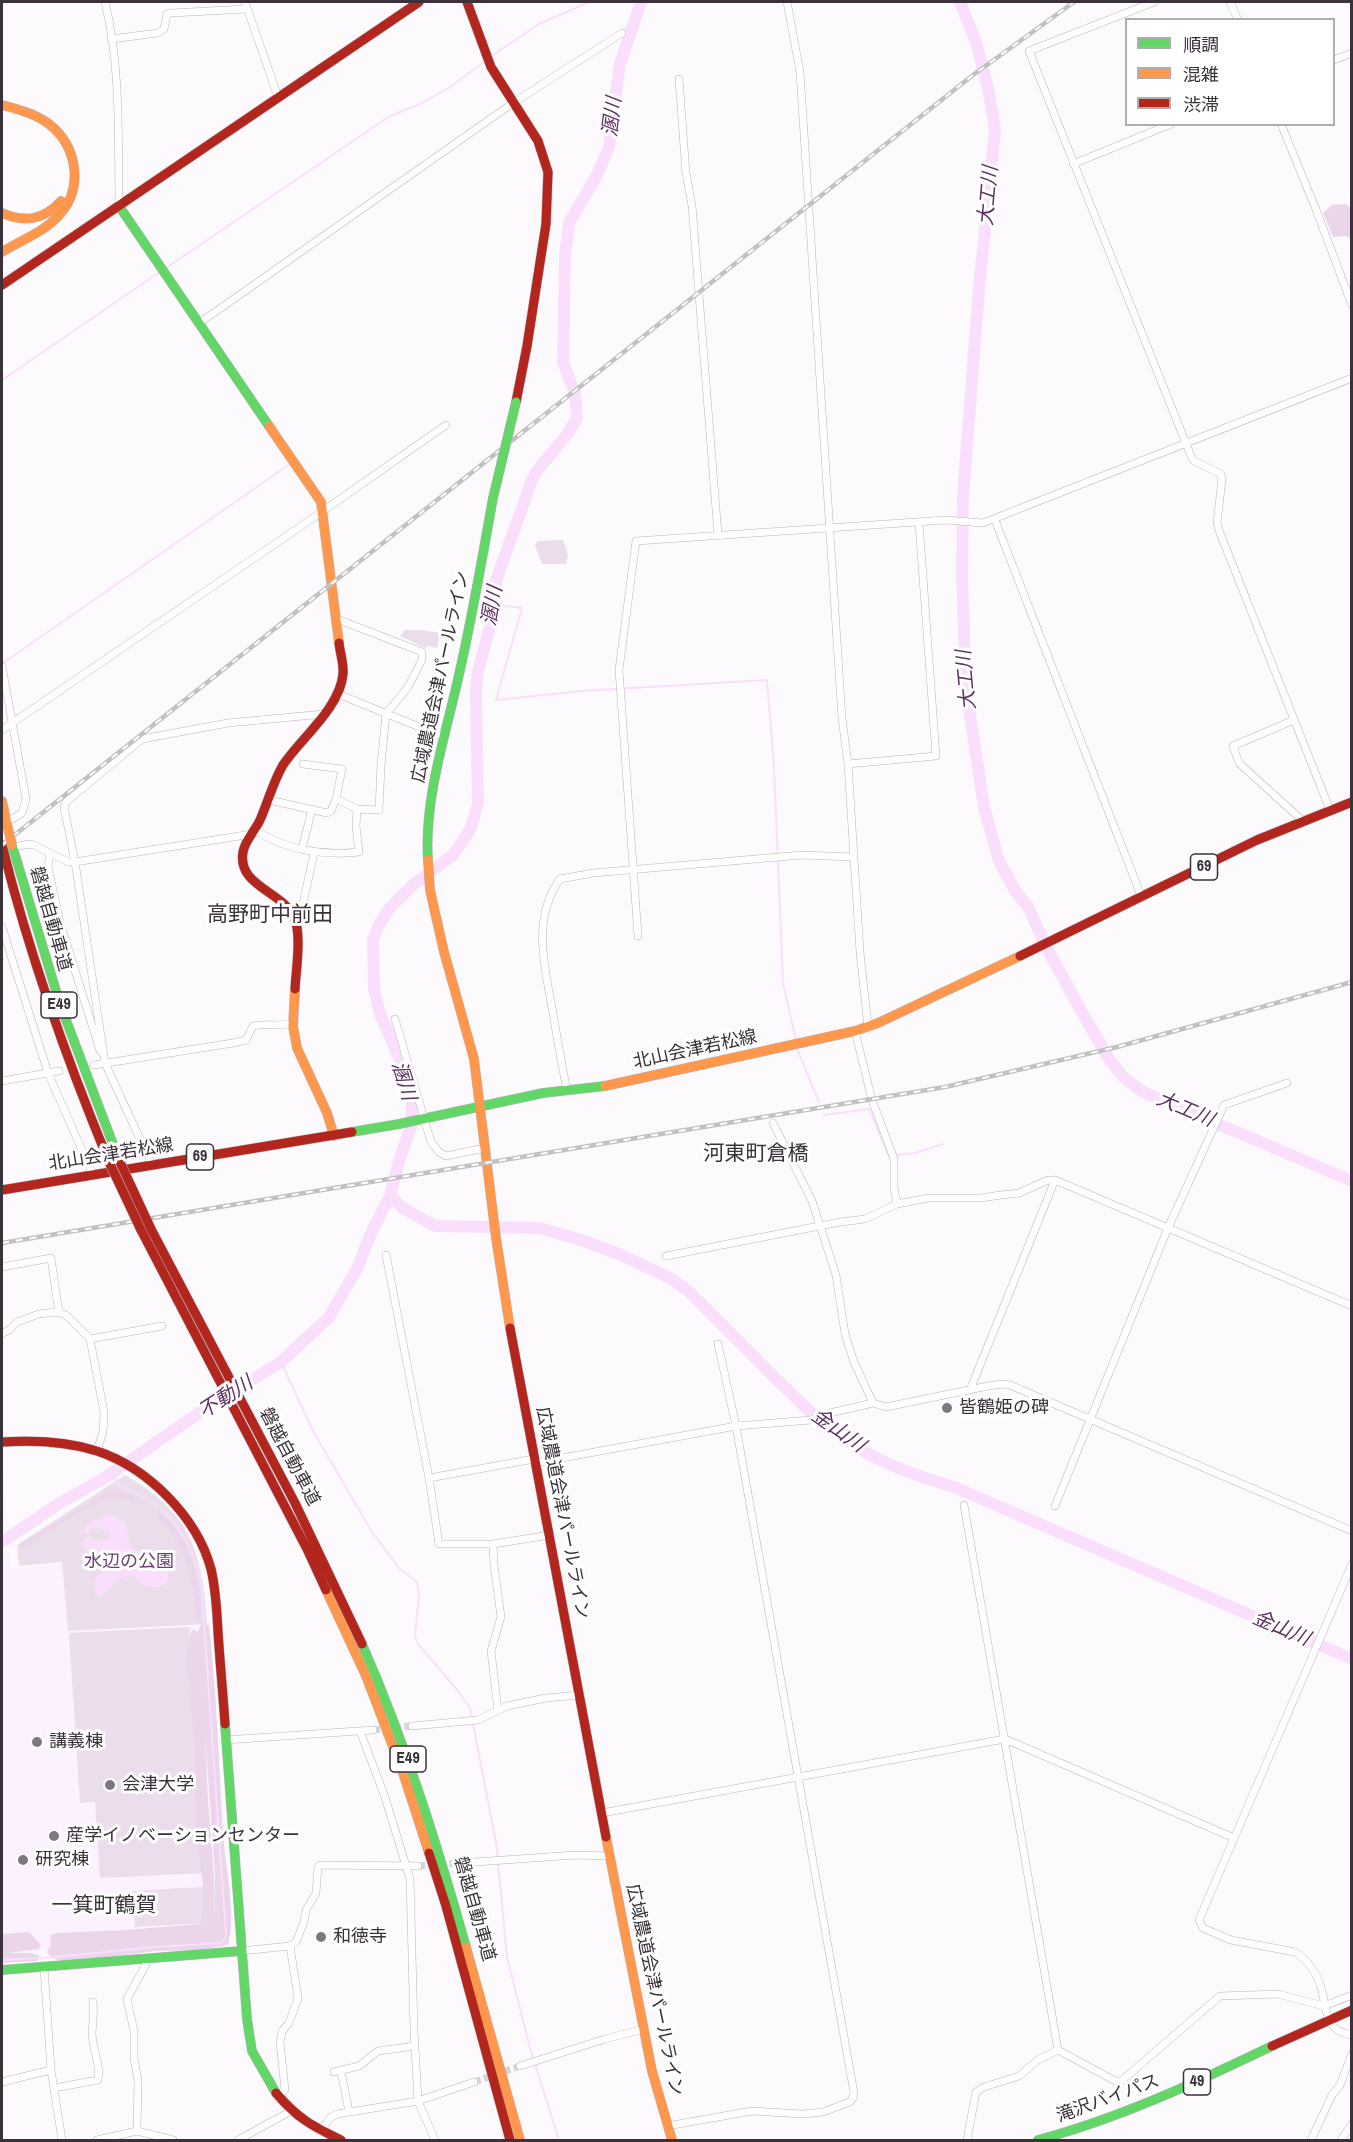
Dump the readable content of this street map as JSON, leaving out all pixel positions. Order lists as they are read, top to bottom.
{
  "streets": {
    "main road": [
      "広域農道会津パールライン",
      "69",
      "磐越自動車道",
      "E49",
      "北山会津若松線",
      "49",
      "滝沢バイパス"
    ]
  },
  "crossings": [
    ["広域農道会津パールライン", "北山会津若松線"]
  ],
  "districts": ["高野町中前田", "河東町倉橋", "一箕町鶴賀"],
  "water": [
    "溷川",
    "大工川",
    "不動川",
    "金山川"
  ],
  "parks": ["水辺の公園"],
  "places": [
    "皆鶴姫の碑",
    "講義棟",
    "会津大学",
    "産学イノベーションセンター",
    "研究棟",
    "和徳寺"
  ],
  "legend": ["順調", "混雑", "渋滞"]
}
